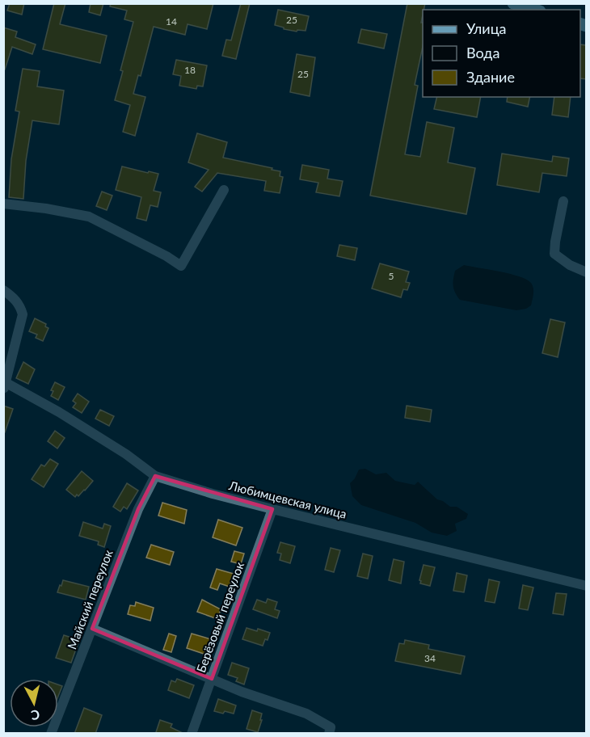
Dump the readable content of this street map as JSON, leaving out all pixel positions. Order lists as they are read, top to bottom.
{
  "streets": {
    "street": ["Любимцевская улица", "Майский переулок", "Берёзовый переулок"]
  },
  "crossings": [
    ["Любимцевская улица", "Майский переулок"],
    ["Любимцевская улица", "Берёзовый переулок"]
  ],
  "house_numbers": [
    "25",
    "14",
    "18",
    "25",
    "5",
    "34"
  ],
  "legend": ["Улица", "Вода", "Здание"],
  "north": "bottom"
}
